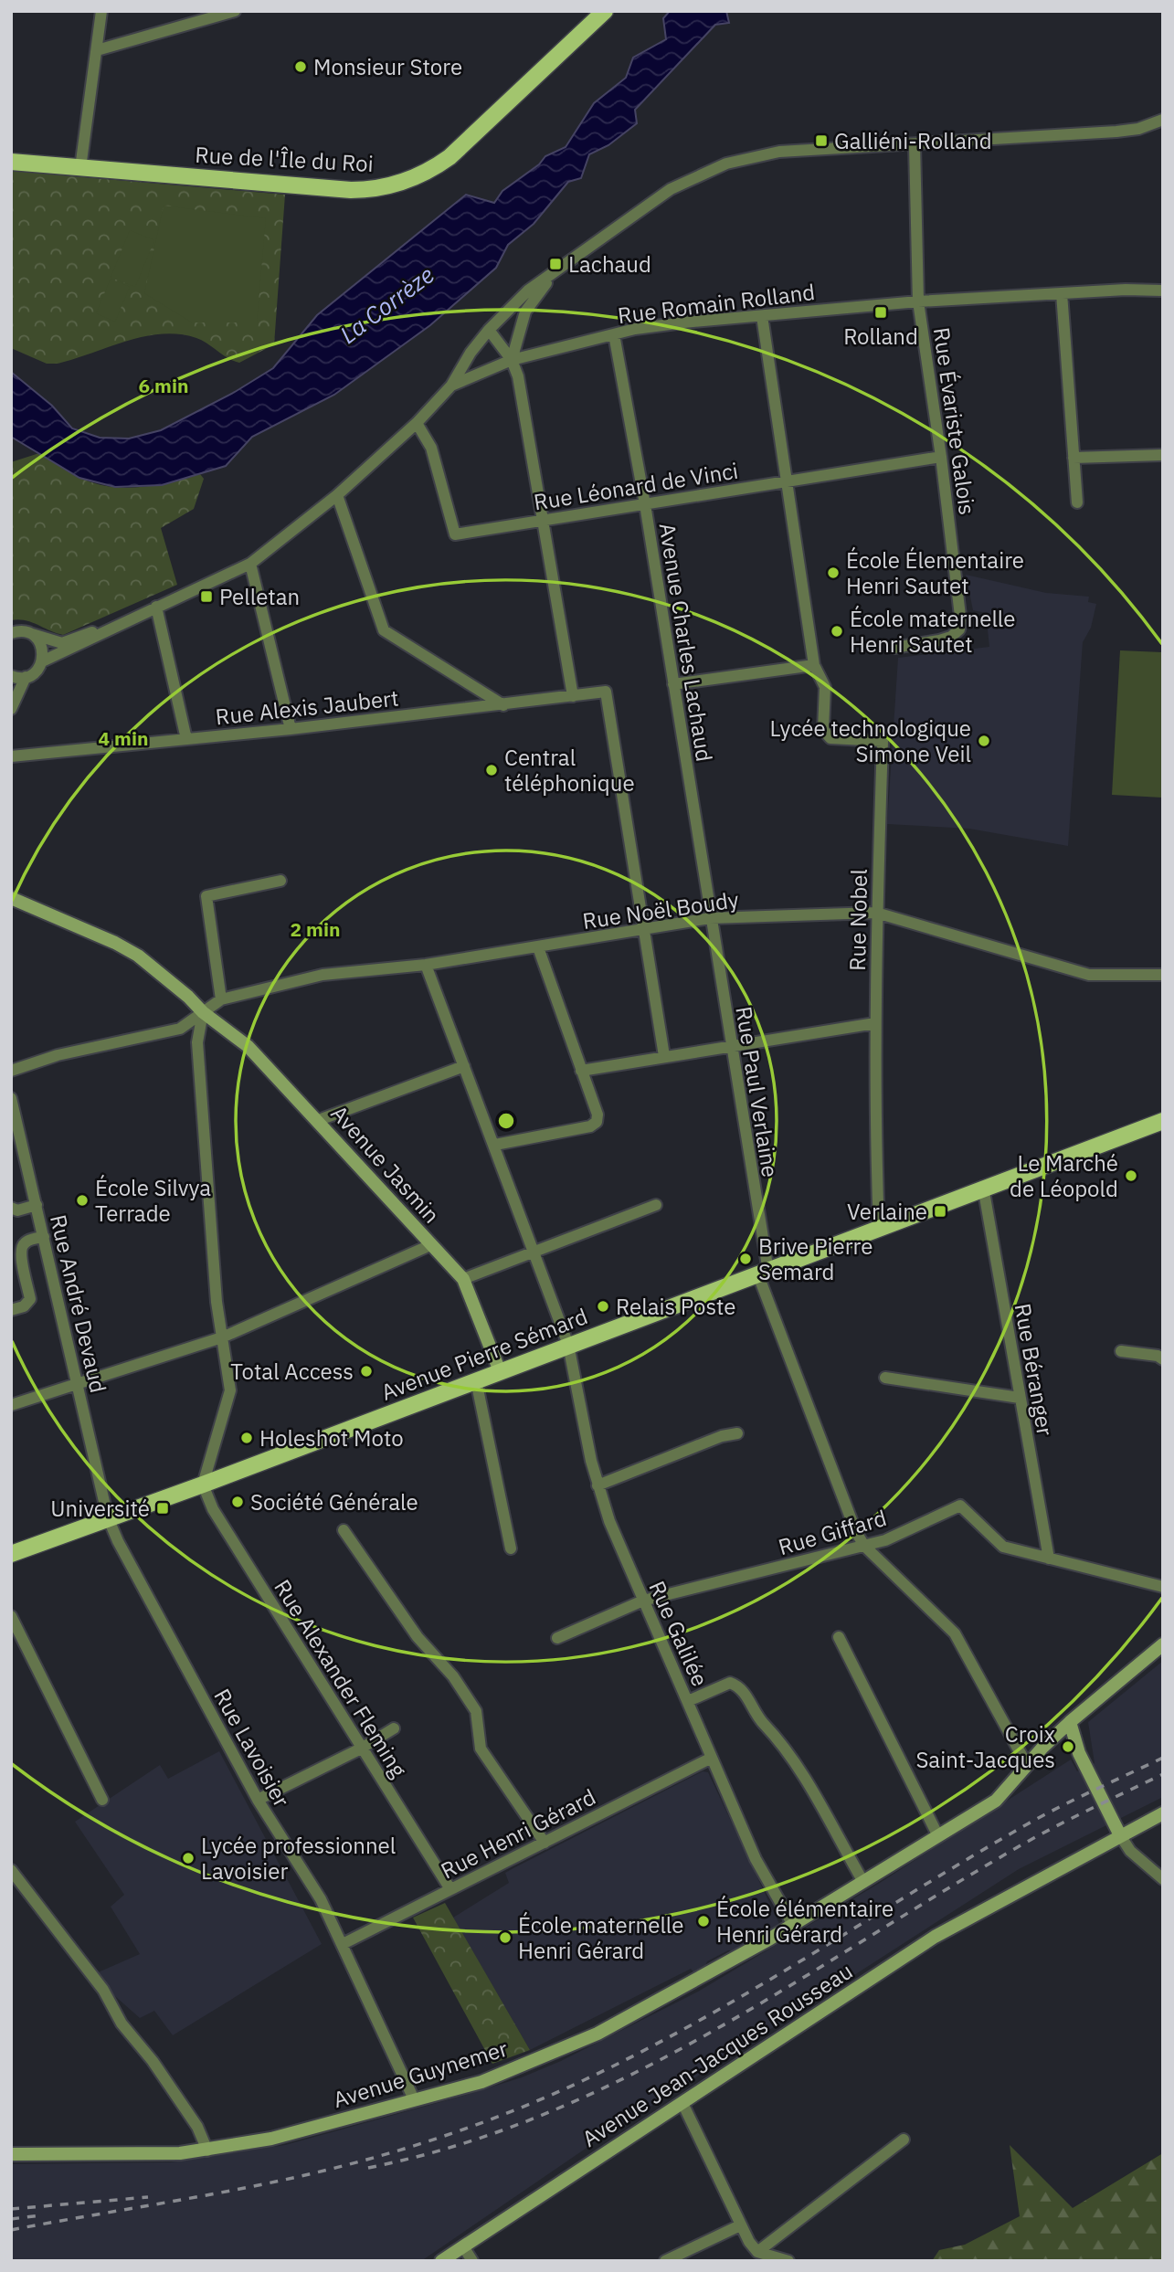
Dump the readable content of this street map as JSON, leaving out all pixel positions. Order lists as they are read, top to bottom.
{
  "streets": {
    "main road": [
      "Rue de l'Île du Roi",
      "Avenue Jasmin",
      "Avenue Pierre Sémard",
      "Avenue Jean-Jacques Rousseau",
      "Avenue Guynemer"
    ],
    "street": [
      "Rue Romain Rolland",
      "Rue Évariste Galois",
      "Rue Léonard de Vinci",
      "Avenue Charles Lachaud",
      "Rue Alexis Jaubert",
      "Rue Noël Boudy",
      "Rue Nobel",
      "Rue Paul Verlaine",
      "Rue André Devaud",
      "Rue Béranger",
      "Rue Giffard",
      "Rue Galilée",
      "Rue Alexander Fleming",
      "Rue Lavoisier",
      "Rue Henri Gérard"
    ]
  },
  "crossings": [
    ["Rue Romain Rolland", "Rue Évariste Galois"],
    ["Rue Romain Rolland", "Rue Léonard de Vinci"],
    ["Rue Romain Rolland", "Avenue Charles Lachaud"],
    ["Rue Évariste Galois", "Rue Léonard de Vinci"],
    ["Rue Léonard de Vinci", "Avenue Charles Lachaud"],
    ["Avenue Charles Lachaud", "Rue Noël Boudy"],
    ["Avenue Charles Lachaud", "Rue Paul Verlaine"],
    ["Rue Alexis Jaubert", "Rue Noël Boudy"],
    ["Rue Noël Boudy", "Rue Nobel"],
    ["Rue Noël Boudy", "Rue Paul Verlaine"],
    ["Rue Noël Boudy", "Avenue Jasmin"],
    ["Rue Noël Boudy", "Rue Galilée"],
    ["Rue Nobel", "Avenue Pierre Sémard"],
    ["Rue Paul Verlaine", "Avenue Pierre Sémard"],
    ["Rue Paul Verlaine", "Rue Giffard"],
    ["Avenue Jasmin", "Avenue Pierre Sémard"],
    ["Rue André Devaud", "Avenue Pierre Sémard"],
    ["Rue André Devaud", "Rue Lavoisier"],
    ["Avenue Pierre Sémard", "Rue Béranger"],
    ["Avenue Pierre Sémard", "Rue Galilée"],
    ["Avenue Pierre Sémard", "Rue Alexander Fleming"],
    ["Avenue Pierre Sémard", "Rue Lavoisier"],
    ["Rue Béranger", "Rue Giffard"],
    ["Rue Giffard", "Rue Galilée"],
    ["Rue Galilée", "Rue Henri Gérard"],
    ["Rue Galilée", "Avenue Guynemer"],
    ["Rue Alexander Fleming", "Rue Henri Gérard"],
    ["Rue Lavoisier", "Rue Henri Gérard"],
    ["Rue Lavoisier", "Avenue Guynemer"]
  ],
  "water": ["La Corrèze"],
  "places": {
    "other": [
      "Monsieur Store",
      "École Élementaire Henri Sautet",
      "École maternelle Henri Sautet",
      "Lycée technologique Simone Veil",
      "Central téléphonique",
      "Le Marché de Léopold",
      "École Silvya Terrade",
      "Brive Pierre Semard",
      "Relais Poste",
      "Total Access",
      "Holeshot Moto",
      "Société Générale",
      "Croix Saint-Jacques",
      "Lycée professionnel Lavoisier",
      "École élémentaire Henri Gérard",
      "École maternelle Henri Gérard"
    ],
    "transit": [
      "Galliéni-Rolland",
      "Lachaud",
      "Rolland",
      "Pelletan",
      "Verlaine",
      "Université"
    ]
  },
  "rings": ["6 min", "4 min", "2 min"]
}
